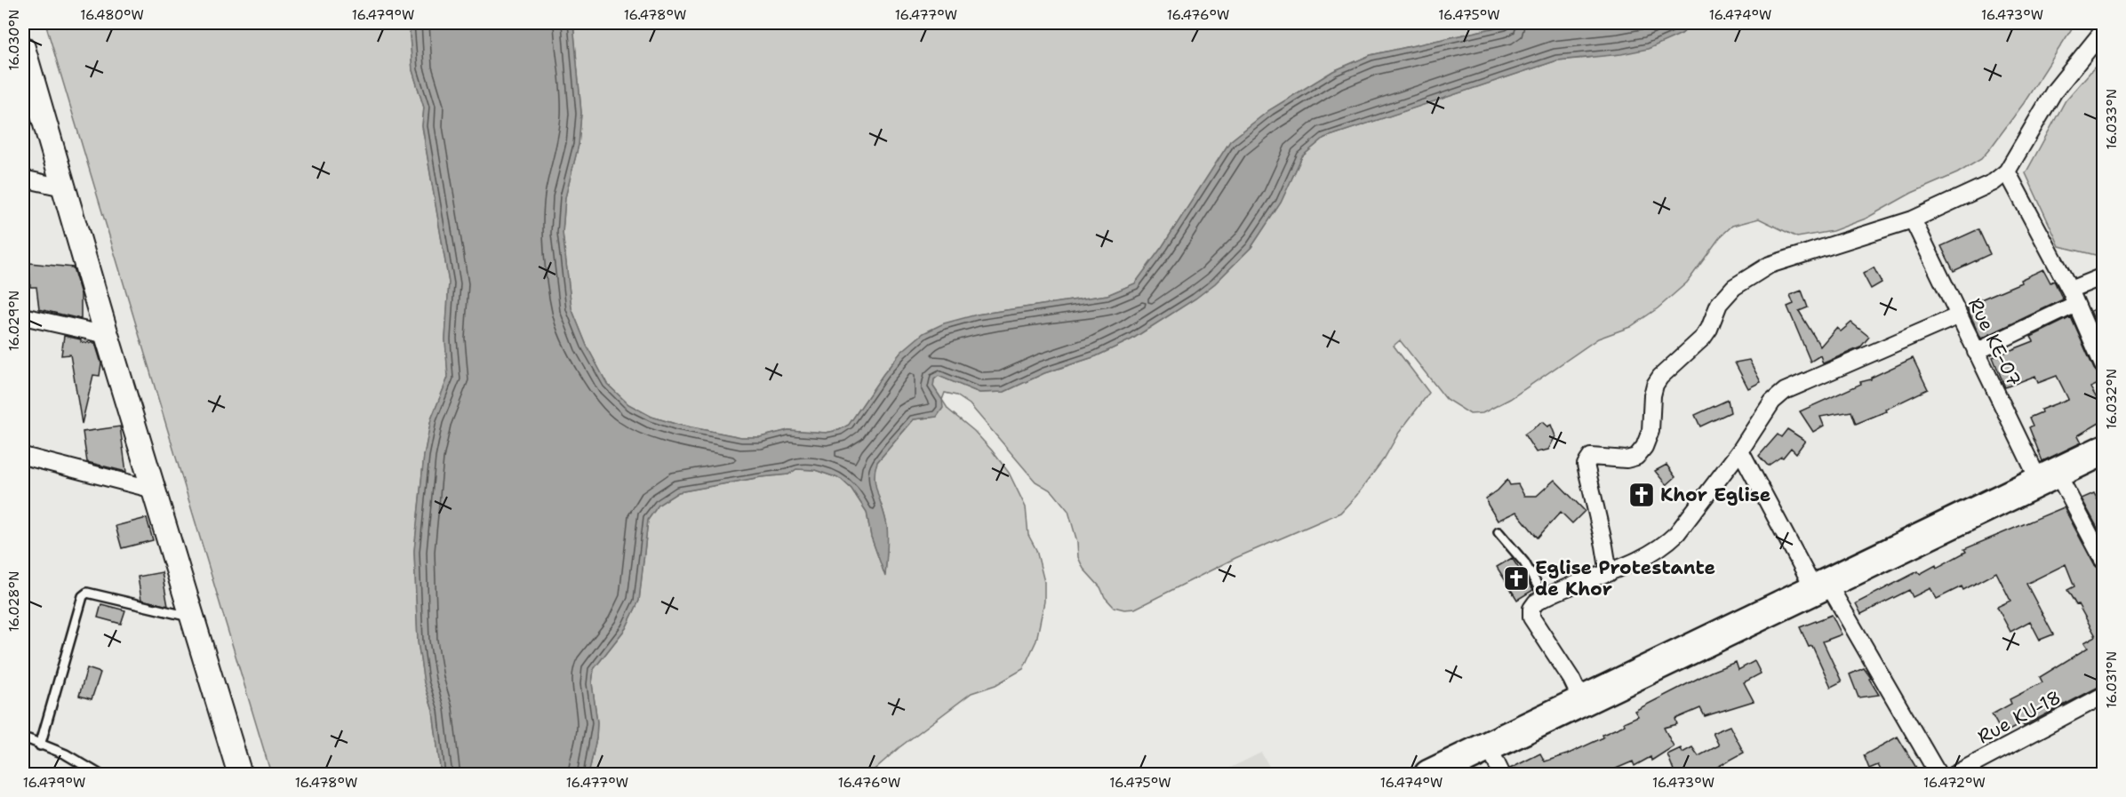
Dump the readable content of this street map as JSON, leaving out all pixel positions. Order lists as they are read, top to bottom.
{
  "streets": {
    "street": ["Rue KE-07", "Rue KU-18"]
  },
  "places": {
    "church": ["Khor Eglise", "Eglise Protestante de Khor"]
  },
  "coordinates": [
    "16.480°W",
    "16.479°W",
    "16.478°W",
    "16.477°W",
    "16.476°W",
    "16.475°W",
    "16.474°W",
    "16.473°W",
    "16.030°N",
    "16.033°N",
    "16.029°N",
    "16.032°N",
    "16.028°N",
    "16.031°N",
    "16.472°W"
  ]
}
